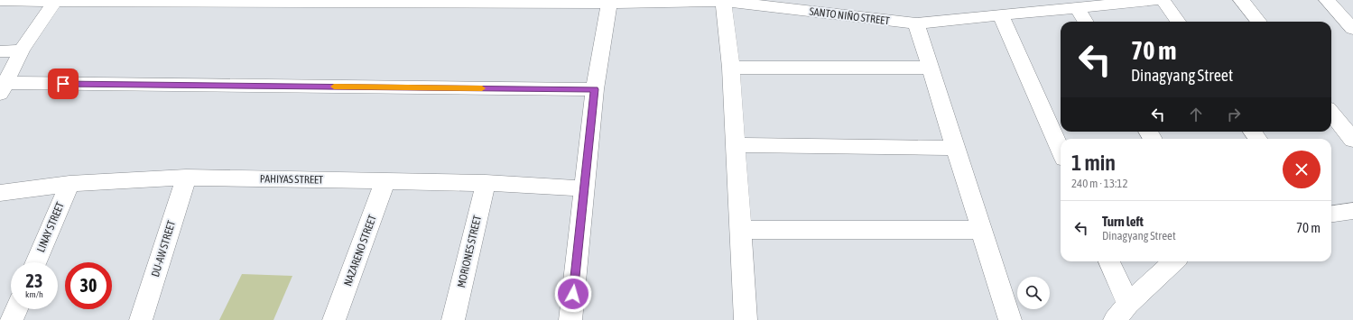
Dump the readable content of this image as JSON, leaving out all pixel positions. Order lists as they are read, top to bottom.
{
  "streets": {
    "street": [
      "SANTO NIÑO STREET",
      "PAHIYAS STREET",
      "LINAY STREET",
      "DU-AW STREET",
      "NAZARENO STREET",
      "MORIONES STREET"
    ]
  },
  "crossings": [
    ["PAHIYAS STREET", "LINAY STREET"],
    ["PAHIYAS STREET", "DU-AW STREET"],
    ["PAHIYAS STREET", "NAZARENO STREET"],
    ["PAHIYAS STREET", "MORIONES STREET"]
  ],
  "page": {
    "turn": ["70 m", "Dinagyang Street"],
    "heading": ["1 min", "240 m · 13:12"],
    "list": [
      {
        "name": "Turn left",
        "note": "Dinagyang Street",
        "value": "70 m"
      }
    ],
    "speed": "23 km/h",
    "limit": "30"
  }
}
